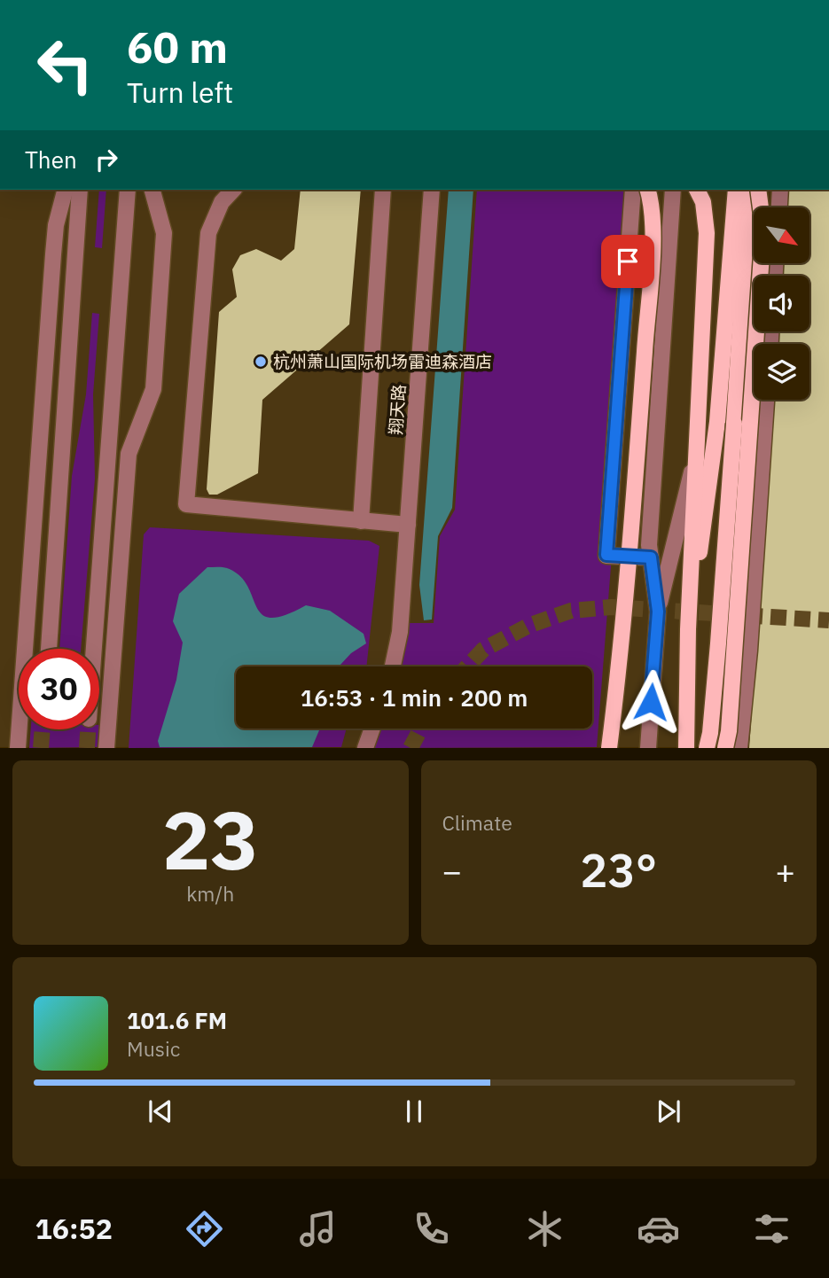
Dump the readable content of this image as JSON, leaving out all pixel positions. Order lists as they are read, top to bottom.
{
  "streets": {
    "street": ["翔天路"]
  },
  "places": ["杭州萧山国际机场雷迪森酒店"],
  "north": "bottom right",
  "page": {
    "turn": ["60 m", "Turn left"],
    "then": "Then",
    "limit": "30",
    "trip": "16:53 · 1 min · 200 m",
    "tile": [
      ["23", "km/h"],
      "Climate"
    ],
    "heat": ["−", "23°", "+"],
    "song": ["101.6 FM", "Music"],
    "tabs": "16:52"
  }
}
